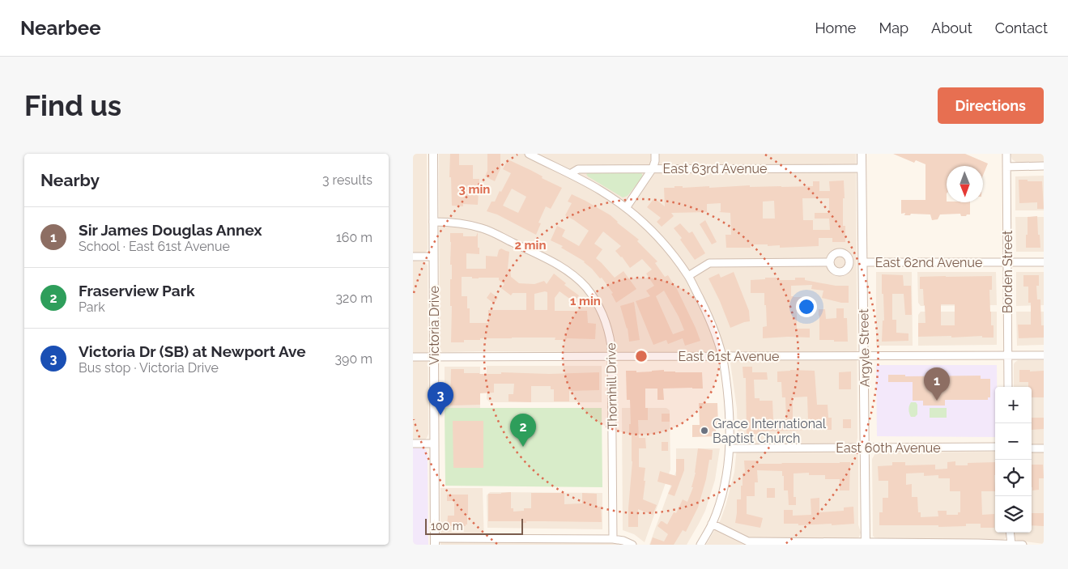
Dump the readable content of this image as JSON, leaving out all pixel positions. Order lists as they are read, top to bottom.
{
  "streets": {
    "street": [
      "East 63rd Avenue",
      "East 62nd Avenue",
      "Borden Street",
      "Victoria Drive",
      "Argyle Street",
      "East 61st Avenue",
      "Thornhill Drive",
      "East 60th Avenue"
    ]
  },
  "crossings": [
    ["East 63rd Avenue", "Argyle Street"],
    ["East 62nd Avenue", "Borden Street"],
    ["East 62nd Avenue", "Argyle Street"],
    ["Borden Street", "East 61st Avenue"],
    ["Victoria Drive", "East 61st Avenue"],
    ["Victoria Drive", "Thornhill Drive"],
    ["Argyle Street", "East 61st Avenue"],
    ["Argyle Street", "East 60th Avenue"],
    ["East 61st Avenue", "Thornhill Drive"]
  ],
  "places": ["Grace International Baptist Church"],
  "scale_bar": "100 m",
  "north": "bottom",
  "page": {
    "header": "Nearbee",
    "nav": [
      "Home",
      "Map",
      "About",
      "Contact"
    ],
    "buttons": "Directions",
    "title": "Find us",
    "heading": ["Nearby", "3 results"],
    "list": [
      {
        "mark": "1",
        "name": "Sir James Douglas Annex",
        "note": "School · East 61st Avenue",
        "value": "160 m"
      },
      {
        "mark": "2",
        "name": "Fraserview Park",
        "note": "Park",
        "value": "320 m"
      },
      {
        "mark": "3",
        "name": "Victoria Dr (SB) at Newport Ave",
        "note": "Bus stop · Victoria Drive",
        "value": "390 m"
      }
    ],
    "pins": ["1", "3", "2"],
    "map_buttons": ["+", "−"],
    "scale": "100 m"
  },
  "rings": ["3 min", "2 min", "1 min"]
}
